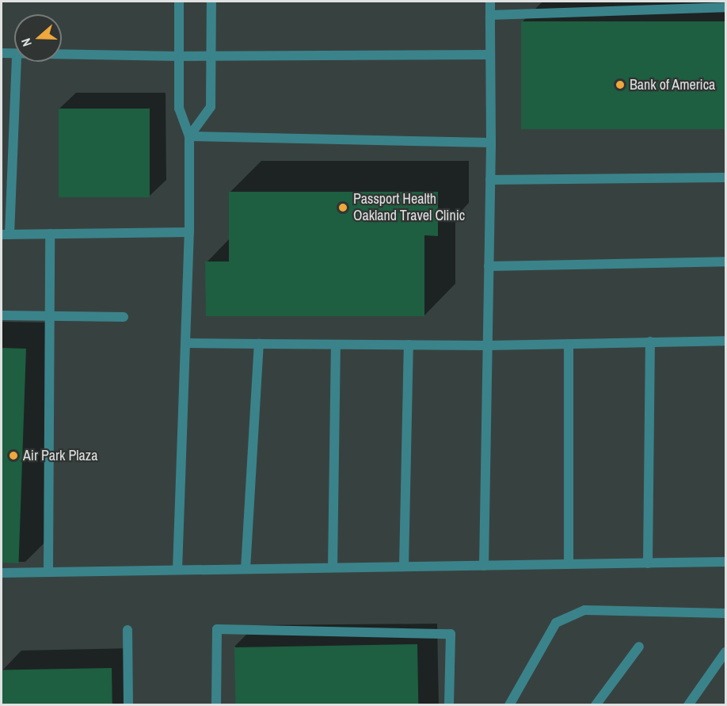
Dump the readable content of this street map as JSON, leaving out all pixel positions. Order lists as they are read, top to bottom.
{
  "places": ["Bank of America", "Passport Health Oakland Travel Clinic", "Air Park Plaza"],
  "north": "left"
}
